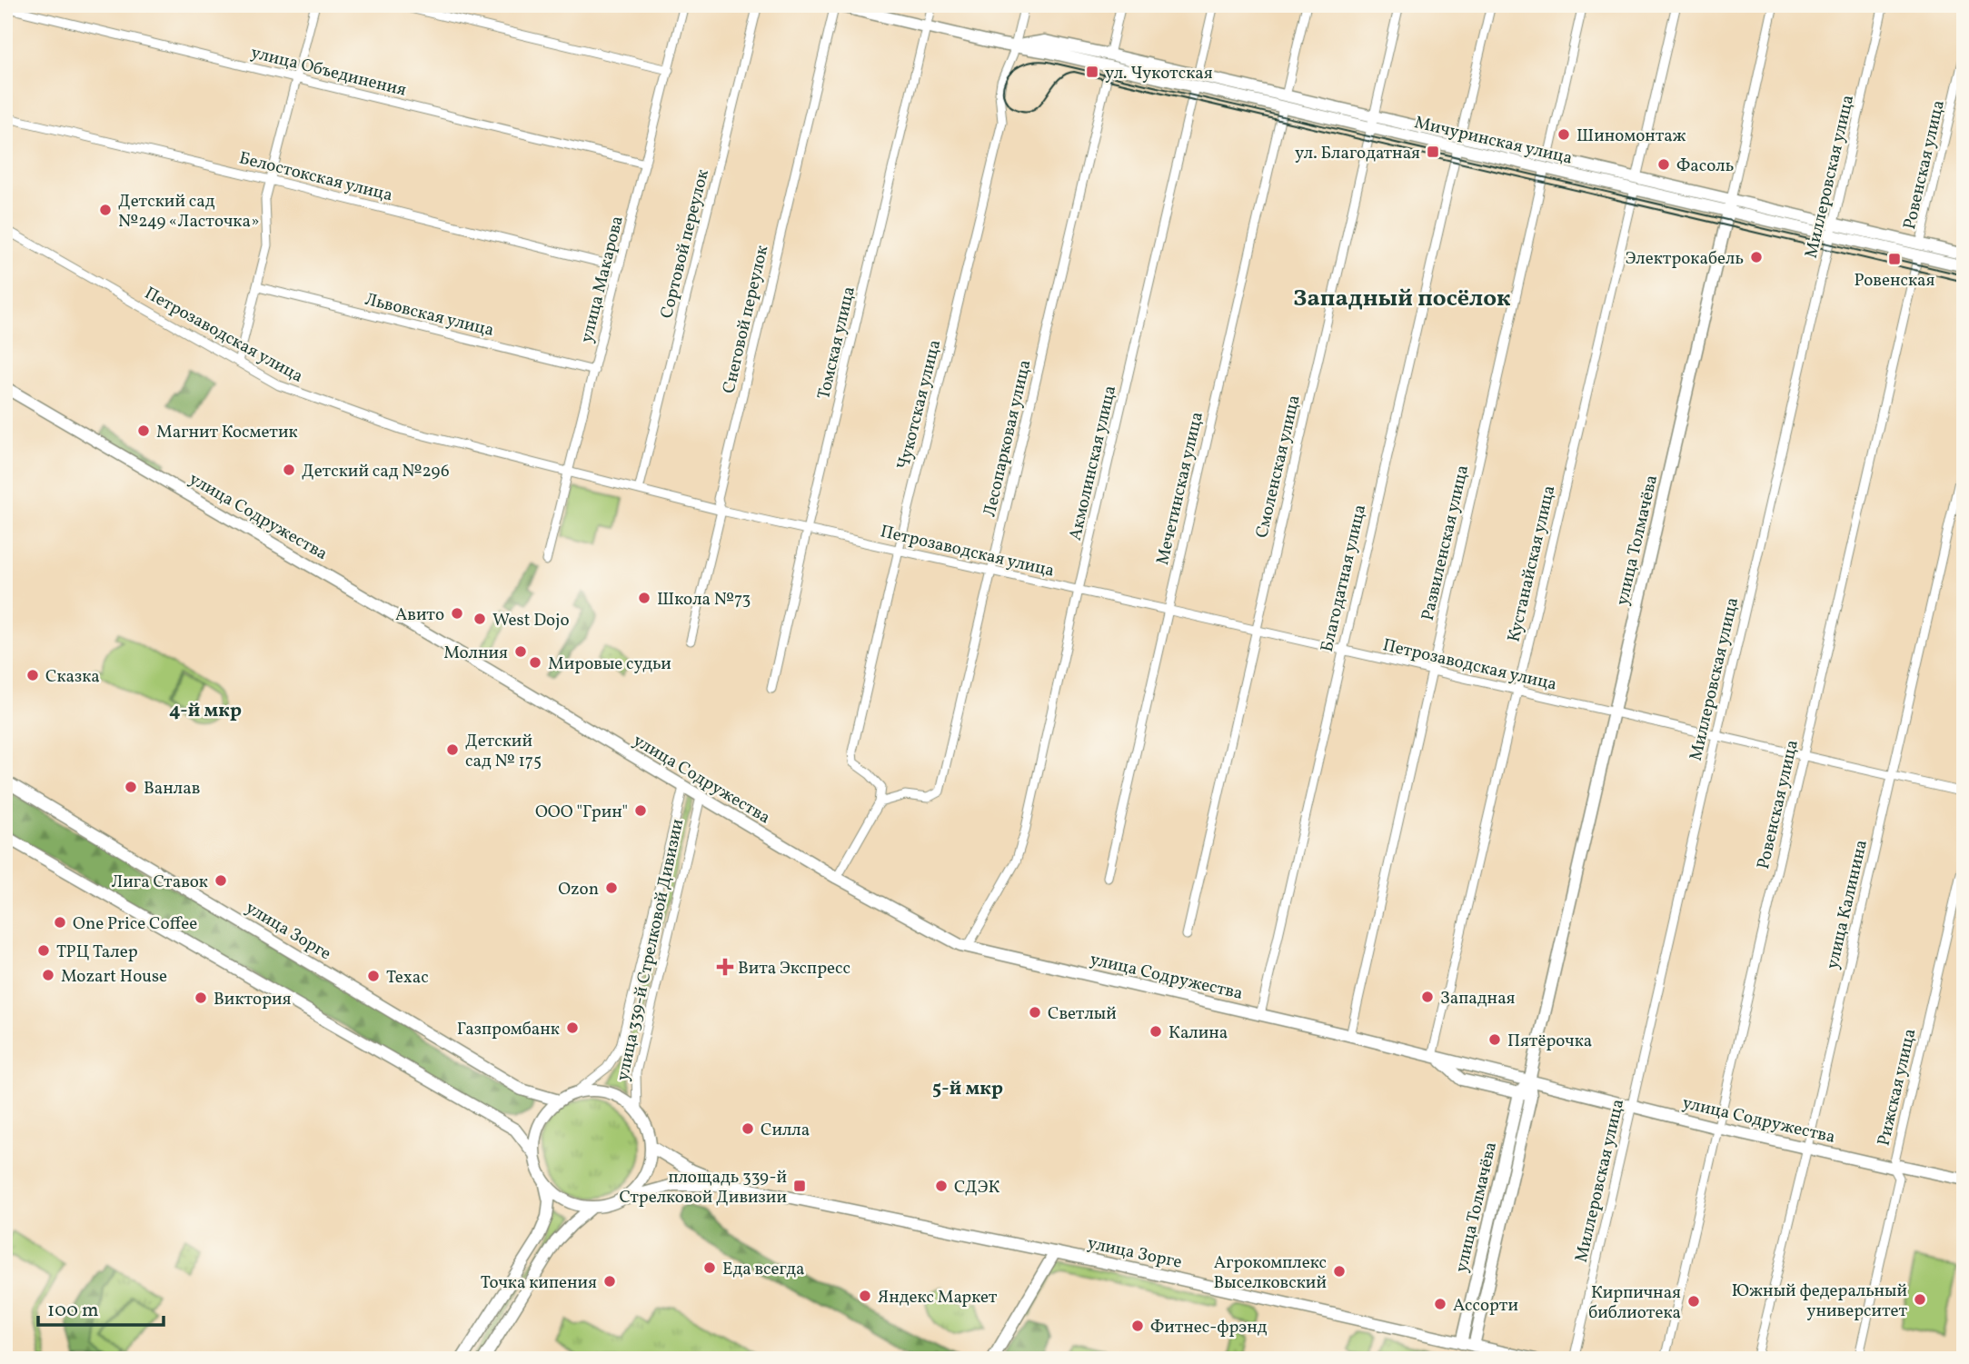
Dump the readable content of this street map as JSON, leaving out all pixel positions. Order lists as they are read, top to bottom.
{
  "streets": {
    "main road": [
      "Мичуринская улица",
      "улица Содружества",
      "улица Толмачёва",
      "улица Зорге"
    ],
    "street": [
      "улица Объединения",
      "Ровенская улица",
      "Белостокская улица",
      "Миллеровская улица",
      "Сортовой переулок",
      "улица Макарова",
      "Львовская улица",
      "Снеговой переулок",
      "Петрозаводская улица",
      "Томская улица",
      "Чукотская улица",
      "Лесопарковая улица",
      "Акмолинская улица",
      "Смоленская улица",
      "Мечетинская улица",
      "Развиленская улица",
      "Кустанайская улица",
      "Благодатная улица",
      "улица Калинина",
      "улица 339-й Стрелковой Дивизии",
      "Рижская улица"
    ]
  },
  "crossings": [
    ["улица Объединения", "улица Макарова"],
    ["Мичуринская улица", "Ровенская улица"],
    ["Мичуринская улица", "Миллеровская улица"],
    ["Мичуринская улица", "Снеговой переулок"],
    ["Мичуринская улица", "Томская улица"],
    ["Мичуринская улица", "Чукотская улица"],
    ["Мичуринская улица", "Лесопарковая улица"],
    ["Мичуринская улица", "Акмолинская улица"],
    ["Мичуринская улица", "Смоленская улица"],
    ["Мичуринская улица", "Мечетинская улица"],
    ["Мичуринская улица", "улица Толмачёва"],
    ["Мичуринская улица", "Развиленская улица"],
    ["Мичуринская улица", "Кустанайская улица"],
    ["Мичуринская улица", "Благодатная улица"],
    ["Ровенская улица", "Петрозаводская улица"],
    ["Ровенская улица", "улица Содружества"],
    ["Белостокская улица", "улица Макарова"],
    ["Миллеровская улица", "Петрозаводская улица"],
    ["Миллеровская улица", "улица Содружества"],
    ["Сортовой переулок", "Петрозаводская улица"],
    ["улица Макарова", "Львовская улица"],
    ["улица Макарова", "Петрозаводская улица"],
    ["Снеговой переулок", "Петрозаводская улица"],
    ["Петрозаводская улица", "Томская улица"],
    ["Петрозаводская улица", "Чукотская улица"],
    ["Петрозаводская улица", "Лесопарковая улица"],
    ["Петрозаводская улица", "Акмолинская улица"],
    ["Петрозаводская улица", "Смоленская улица"],
    ["Петрозаводская улица", "Мечетинская улица"],
    ["Петрозаводская улица", "улица Толмачёва"],
    ["Петрозаводская улица", "Развиленская улица"],
    ["Петрозаводская улица", "Кустанайская улица"],
    ["Петрозаводская улица", "Благодатная улица"],
    ["Петрозаводская улица", "улица Калинина"],
    ["Чукотская улица", "Лесопарковая улица"],
    ["Акмолинская улица", "улица Содружества"],
    ["улица Содружества", "улица Толмачёва"],
    ["улица Содружества", "Развиленская улица"],
    ["улица Содружества", "Кустанайская улица"],
    ["улица Содружества", "Благодатная улица"],
    ["улица Содружества", "улица Калинина"],
    ["улица Содружества", "улица 339-й Стрелковой Дивизии"],
    ["улица Содружества", "Рижская улица"],
    ["улица Толмачёва", "улица Зорге"],
    ["улица Зорге", "улица 339-й Стрелковой Дивизии"]
  ],
  "districts": ["Западный посёлок", "4-й мкр", "5-й мкр"],
  "places": {
    "transit": [
      "ул. Чукотская",
      "ул. Благодатная",
      "Ровенская",
      "площадь 339-й Стрелковой Дивизии"
    ],
    "other": [
      "Шиномонтаж",
      "Фасоль",
      "Детский сад №249 «Ласточка»",
      "Электрокабель",
      "Магнит Косметик",
      "Детский сад №296",
      "Школа №73",
      "Авито",
      "West Dojo",
      "Молния",
      "Мировые судьи",
      "Сказка",
      "Детский сад № 175",
      "Ванлав",
      "ООО \"Грин\"",
      "Лига Ставок",
      "Ozon",
      "One Price Coffee",
      "ТРЦ Талер",
      "Mozart House",
      "Техас",
      "Западная",
      "Виктория",
      "Светлый",
      "Газпромбанк",
      "Калина",
      "Пятёрочка",
      "Силла",
      "СДЭК",
      "Еда всегда",
      "Агрокомплекс Выселковский",
      "Точка кипения",
      "Яндекс Маркет",
      "Южный федеральный университет",
      "Кирпичная библиотека",
      "Ассорти",
      "Фитнес-фрэнд"
    ],
    "health": ["Вита Экспресс"]
  },
  "scale_bar": "100 m"
}
